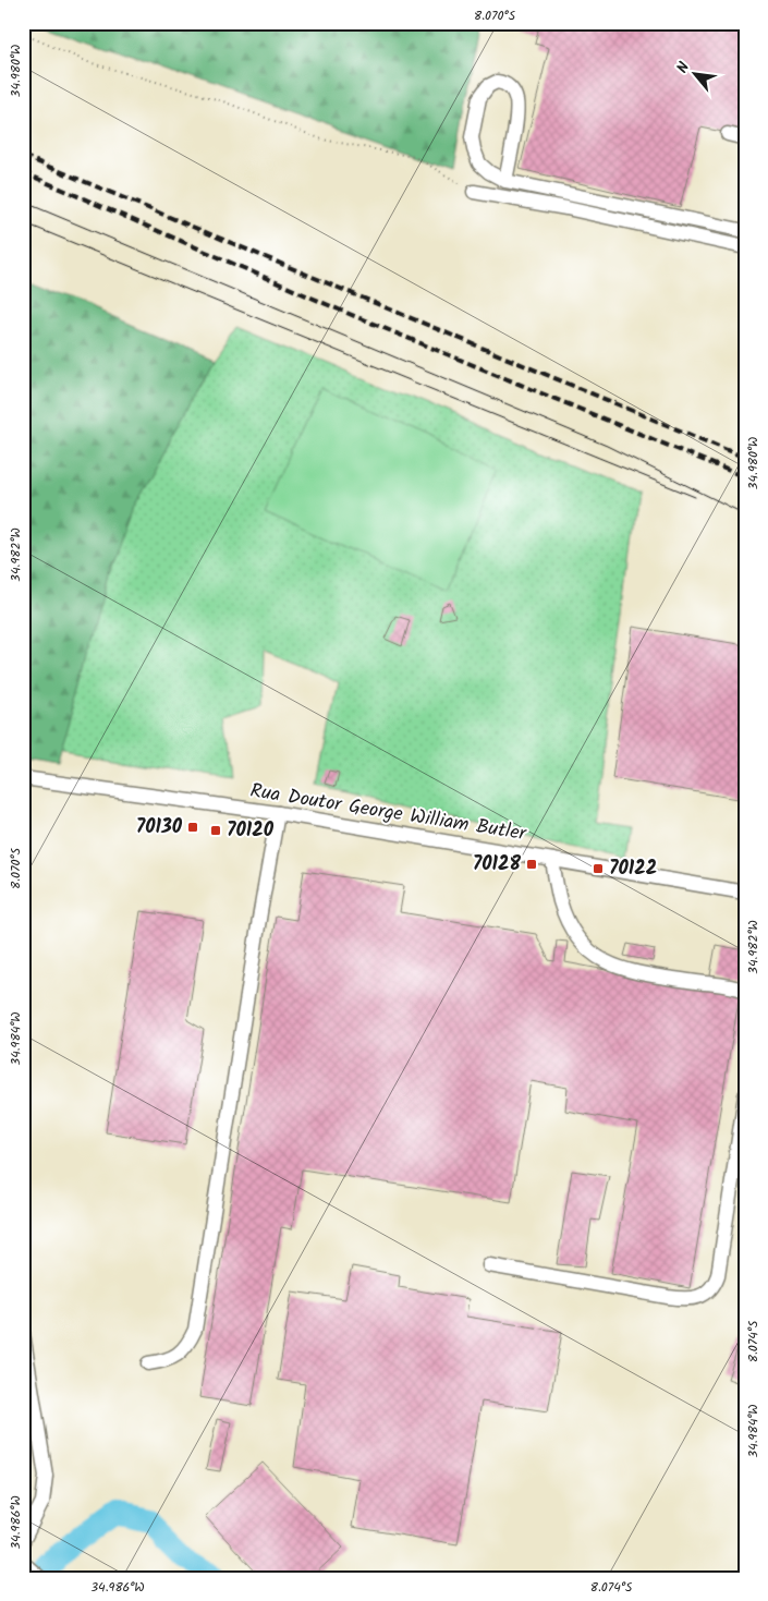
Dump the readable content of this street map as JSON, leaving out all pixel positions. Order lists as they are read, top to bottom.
{
  "streets": {
    "street": ["Rua Doutor George William Butler"]
  },
  "places": {
    "transit": [
      "70130",
      "70120",
      "70128",
      "70122"
    ]
  },
  "north": "top left",
  "coordinates": [
    "8.070°S",
    "34.980°W",
    "34.982°W",
    "34.984°W",
    "8.074°S",
    "34.986°W"
  ]
}
